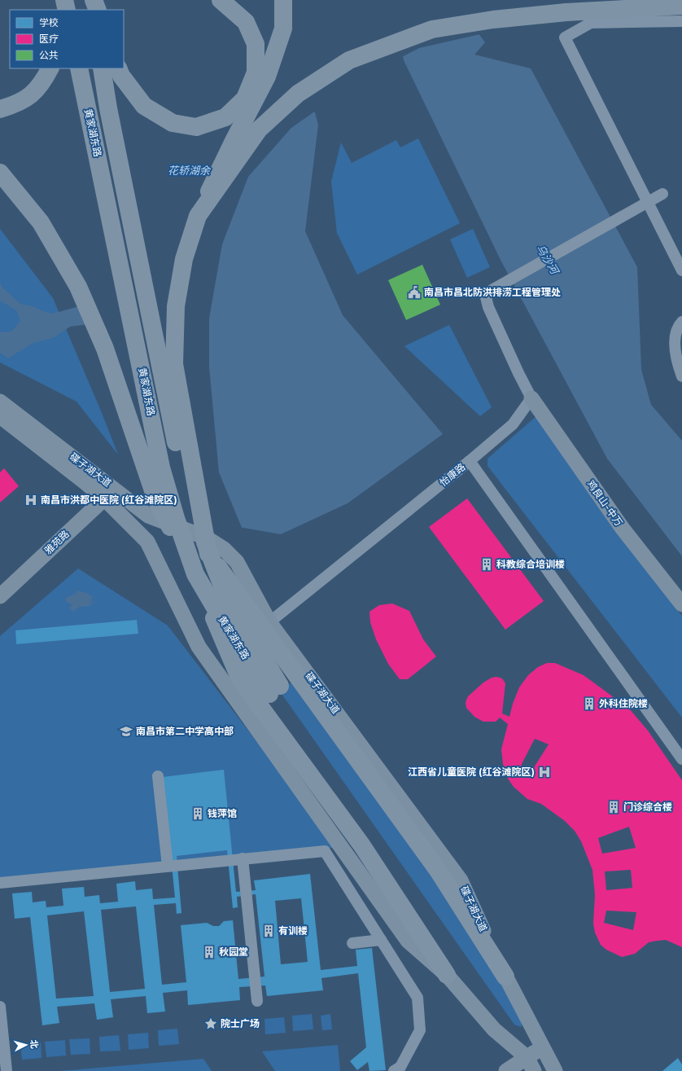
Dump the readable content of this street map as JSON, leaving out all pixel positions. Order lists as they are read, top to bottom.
{
  "streets": {
    "highway": ["黄家湖东路"],
    "main road": ["碟子湖大道", "鸡良山-中万", "雅苑路"],
    "street": ["怡康路"]
  },
  "crossings": [
    ["碟子湖大道", "怡康路"],
    ["碟子湖大道", "雅苑路"],
    ["怡康路", "鸡良山-中万"]
  ],
  "water": ["花轿湖余", "乌沙河"],
  "places": {
    "public building": ["南昌市昌北防洪排涝工程管理处"],
    "hospital": ["南昌市洪都中医院 (红谷滩院区)", "江西省儿童医院 (红谷滩院区)"],
    "building": [
      "科教综合培训楼",
      "外科住院楼",
      "门诊综合楼",
      "钱萍馆",
      "有训楼",
      "秋园堂"
    ],
    "school or university": ["南昌市第二中学高中部"],
    "place": ["院士广场"]
  },
  "legend": ["学校", "医疗", "公共"],
  "north": "right"
}
